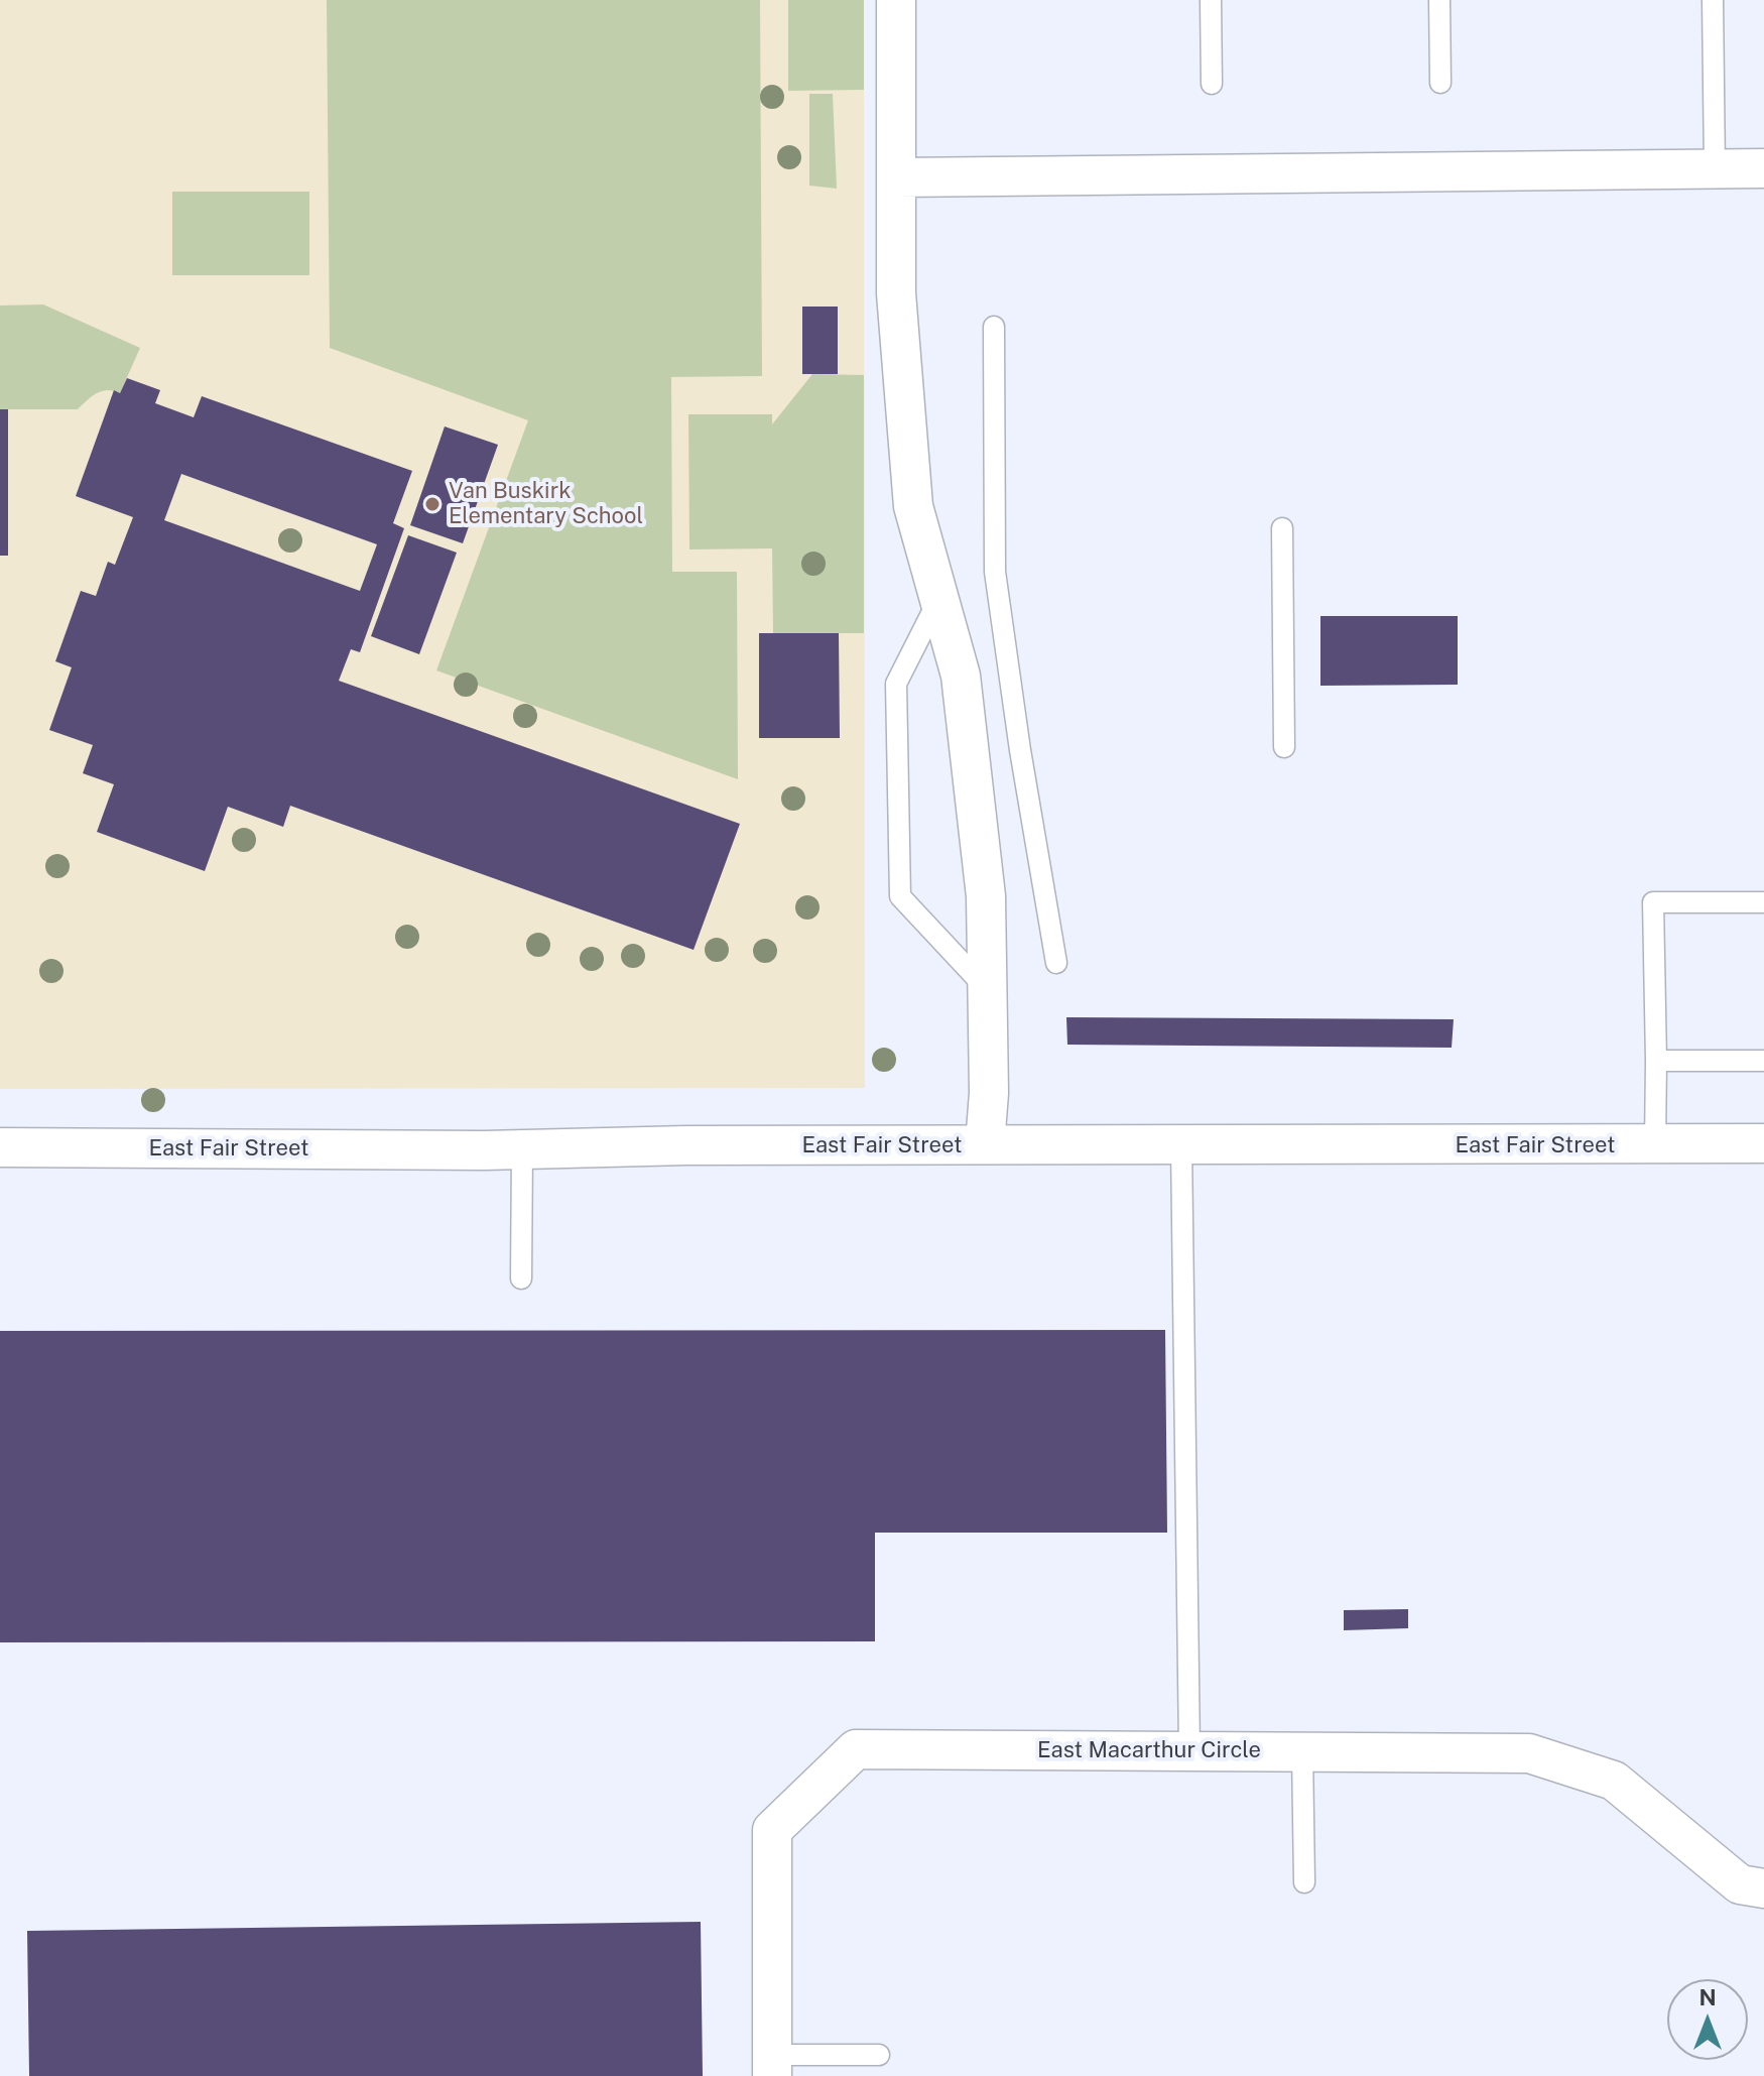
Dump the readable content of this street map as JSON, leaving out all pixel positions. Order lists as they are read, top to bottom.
{
  "streets": {
    "street": ["East Fair Street", "East Macarthur Circle"]
  },
  "places": ["Van Buskirk Elementary School"],
  "north": "top"
}
